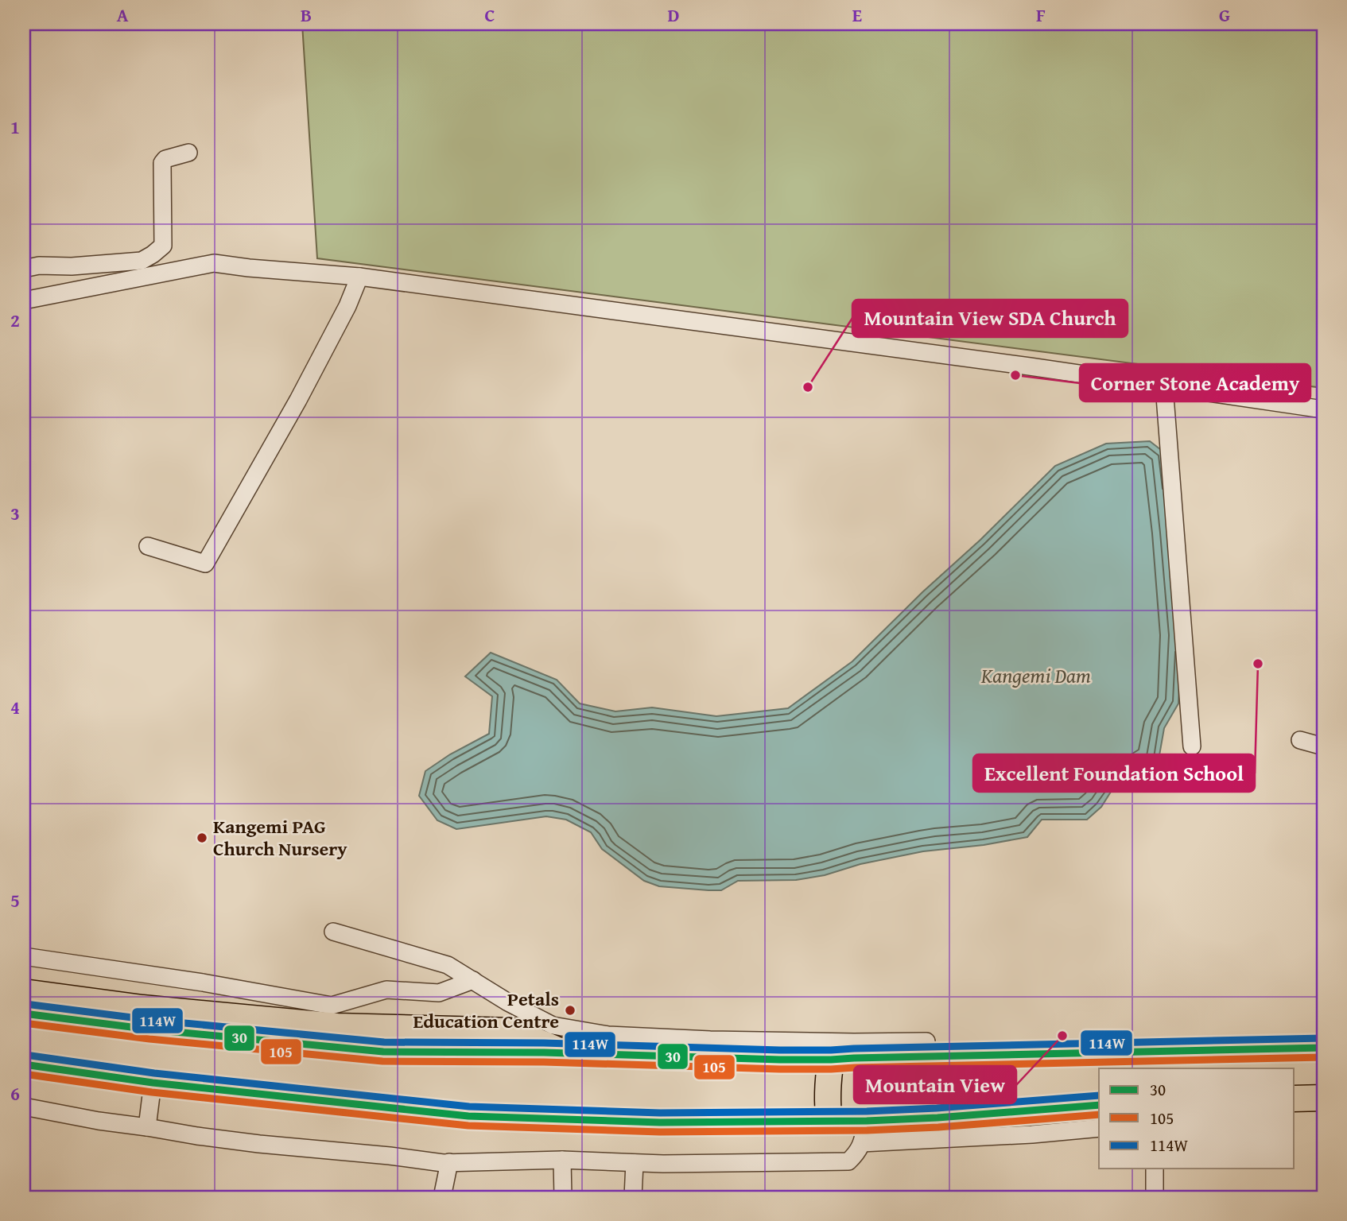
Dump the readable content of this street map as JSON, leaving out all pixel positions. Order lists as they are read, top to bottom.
{
  "water": ["Kangemi Dam"],
  "places": [
    "Corner Stone Academy",
    "Mountain View SDA Church",
    "Excellent Foundation School",
    "Kangemi PAG Church Nursery",
    "Petals Education Centre",
    "Mountain View"
  ],
  "lines": ["transit line 114W", "transit line 30", "transit line 105"],
  "legend": ["30", "105", "114W"],
  "grid": {
    "columns": [
      "A",
      "B",
      "C",
      "D",
      "E",
      "F",
      "G"
    ],
    "rows": [
      "1",
      "2",
      "3",
      "4",
      "5",
      "6"
    ]
  }
}
